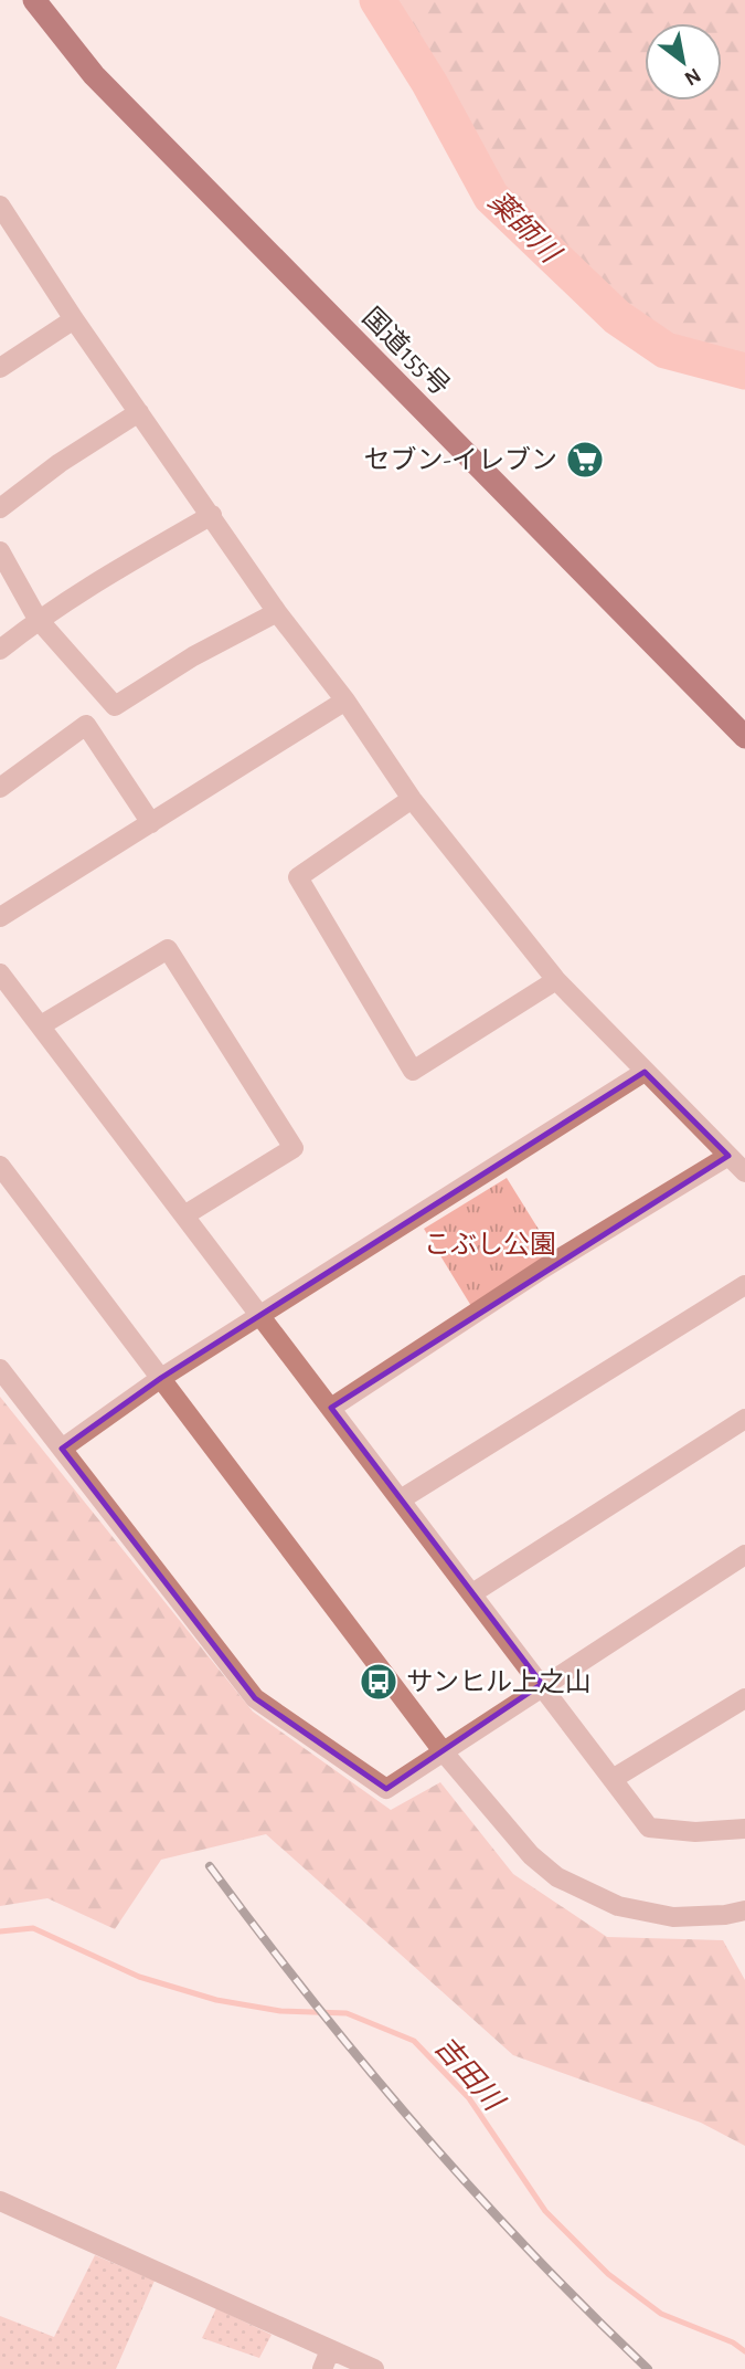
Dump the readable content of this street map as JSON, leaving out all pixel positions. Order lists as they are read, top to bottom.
{
  "streets": {
    "highway": ["国道155号"]
  },
  "water": ["薬師川", "吉田川"],
  "parks": ["こぶし公園"],
  "places": {
    "supermarket": ["セブン-イレブン"],
    "bus stop": ["サンヒル上之山"]
  },
  "north": "bottom right"
}
